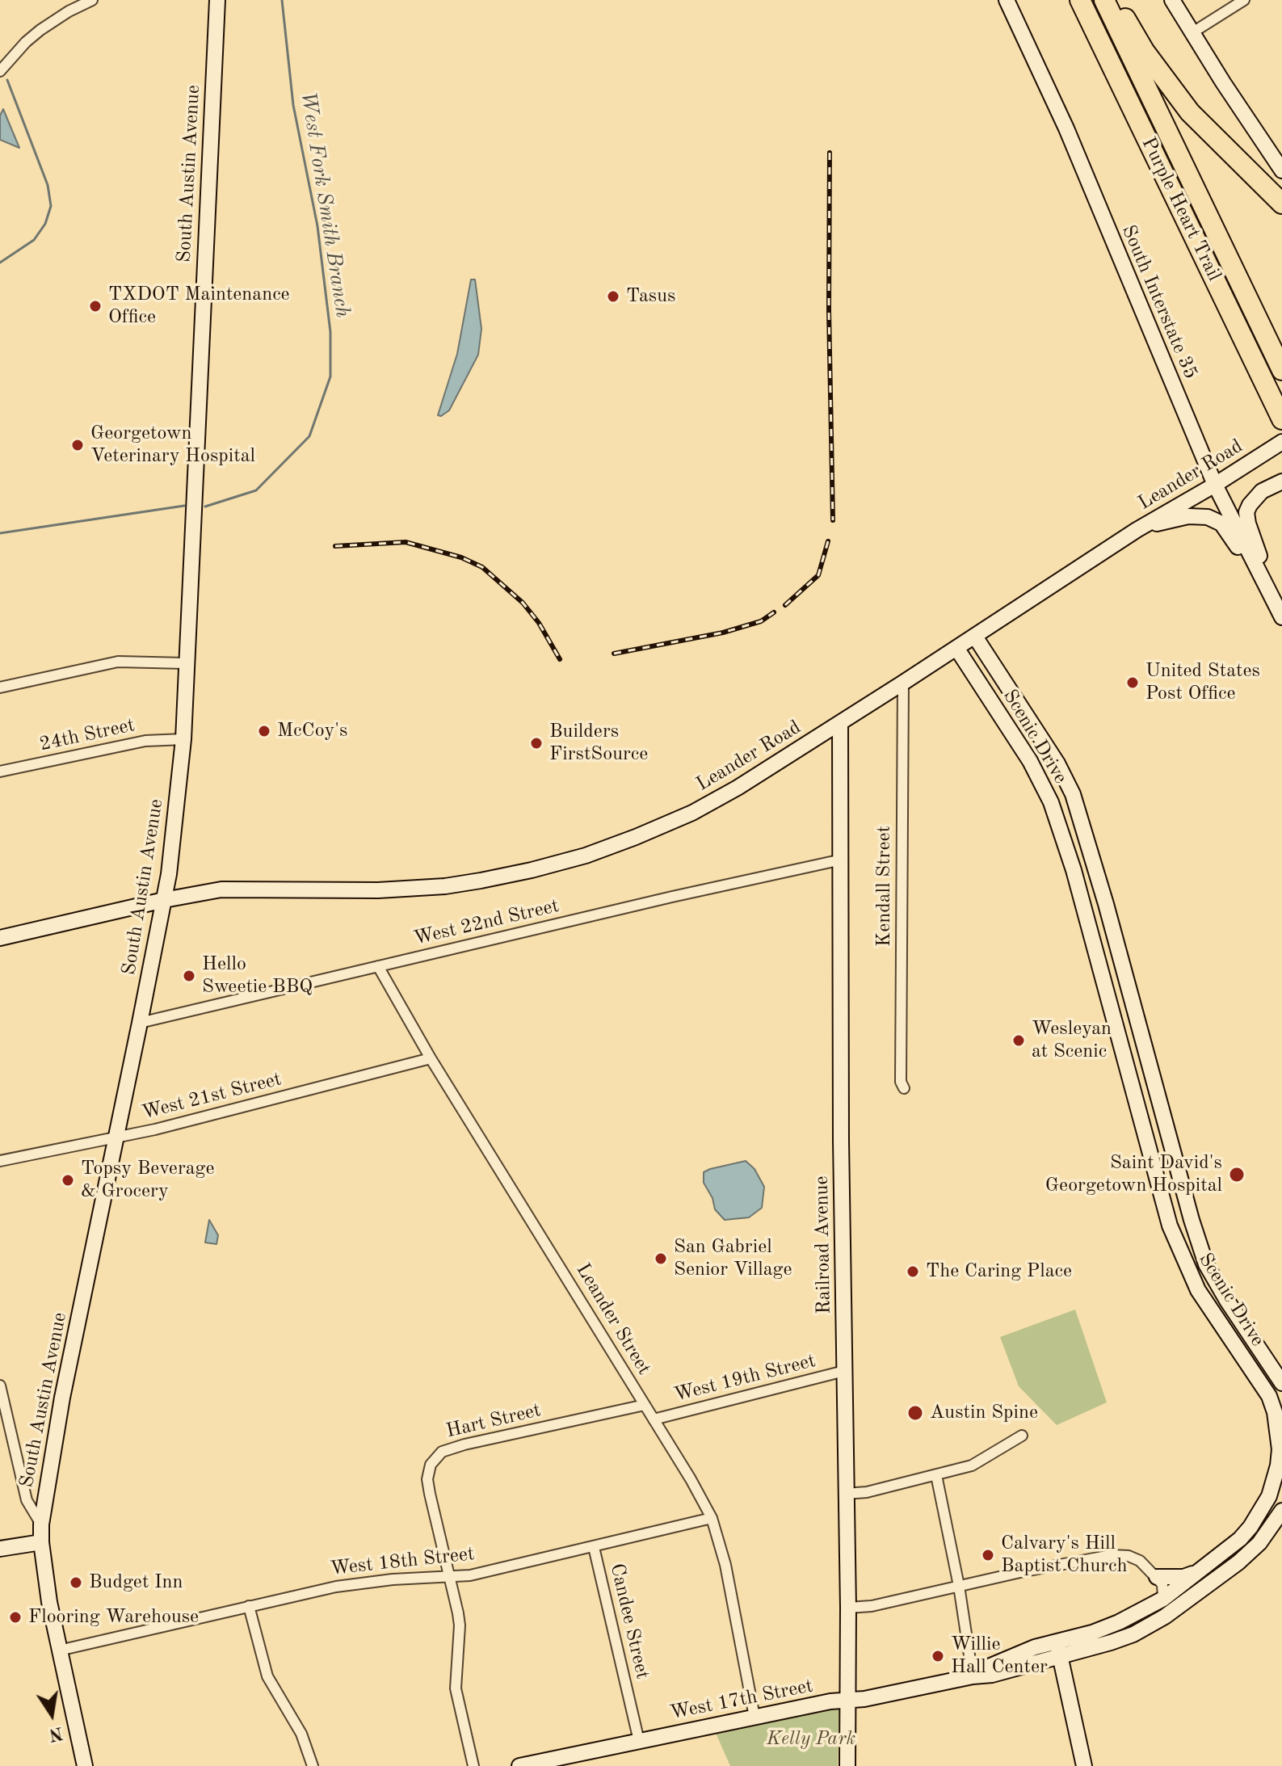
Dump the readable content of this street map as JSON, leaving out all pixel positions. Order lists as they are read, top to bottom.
{
  "streets": {
    "highway": ["Purple Heart Trail"],
    "main road": [
      "South Austin Avenue",
      "South Interstate 35",
      "Leander Road",
      "Scenic Drive",
      "Railroad Avenue",
      "West 17th Street"
    ],
    "street": [
      "24th Street",
      "Kendall Street",
      "West 22nd Street",
      "West 21st Street",
      "Leander Street",
      "West 19th Street",
      "Hart Street",
      "West 18th Street",
      "Candee Street"
    ]
  },
  "crossings": [
    ["South Austin Avenue", "Leander Road"],
    ["South Austin Avenue", "24th Street"],
    ["South Austin Avenue", "West 22nd Street"],
    ["South Austin Avenue", "West 21st Street"],
    ["South Austin Avenue", "West 18th Street"],
    ["South Interstate 35", "Leander Road"],
    ["Leander Road", "Scenic Drive"],
    ["Leander Road", "Kendall Street"],
    ["Leander Road", "Railroad Avenue"],
    ["Scenic Drive", "West 17th Street"],
    ["West 22nd Street", "Railroad Avenue"],
    ["West 22nd Street", "Leander Street"],
    ["West 21st Street", "Leander Street"],
    ["Railroad Avenue", "West 19th Street"],
    ["Railroad Avenue", "West 17th Street"],
    ["Leander Street", "West 19th Street"],
    ["Leander Street", "Hart Street"],
    ["Leander Street", "West 18th Street"],
    ["Leander Street", "West 17th Street"],
    ["Hart Street", "West 18th Street"],
    ["West 18th Street", "Candee Street"],
    ["Candee Street", "West 17th Street"]
  ],
  "water": ["West Fork Smith Branch"],
  "parks": ["Kelly Park"],
  "places": [
    "Tasus",
    "TXDOT Maintenance Office",
    "Georgetown Veterinary Hospital",
    "United States Post Office",
    "McCoy's",
    "Builders FirstSource",
    "Hello Sweetie BBQ",
    "Wesleyan at Scenic",
    "Saint David's Georgetown Hospital",
    "Topsy Beverage & Grocery",
    "San Gabriel Senior Village",
    "The Caring Place",
    "Austin Spine",
    "Calvary's Hill Baptist Church",
    "Budget Inn",
    "Flooring Warehouse",
    "Willie Hall Center"
  ],
  "north": "bottom"
}
